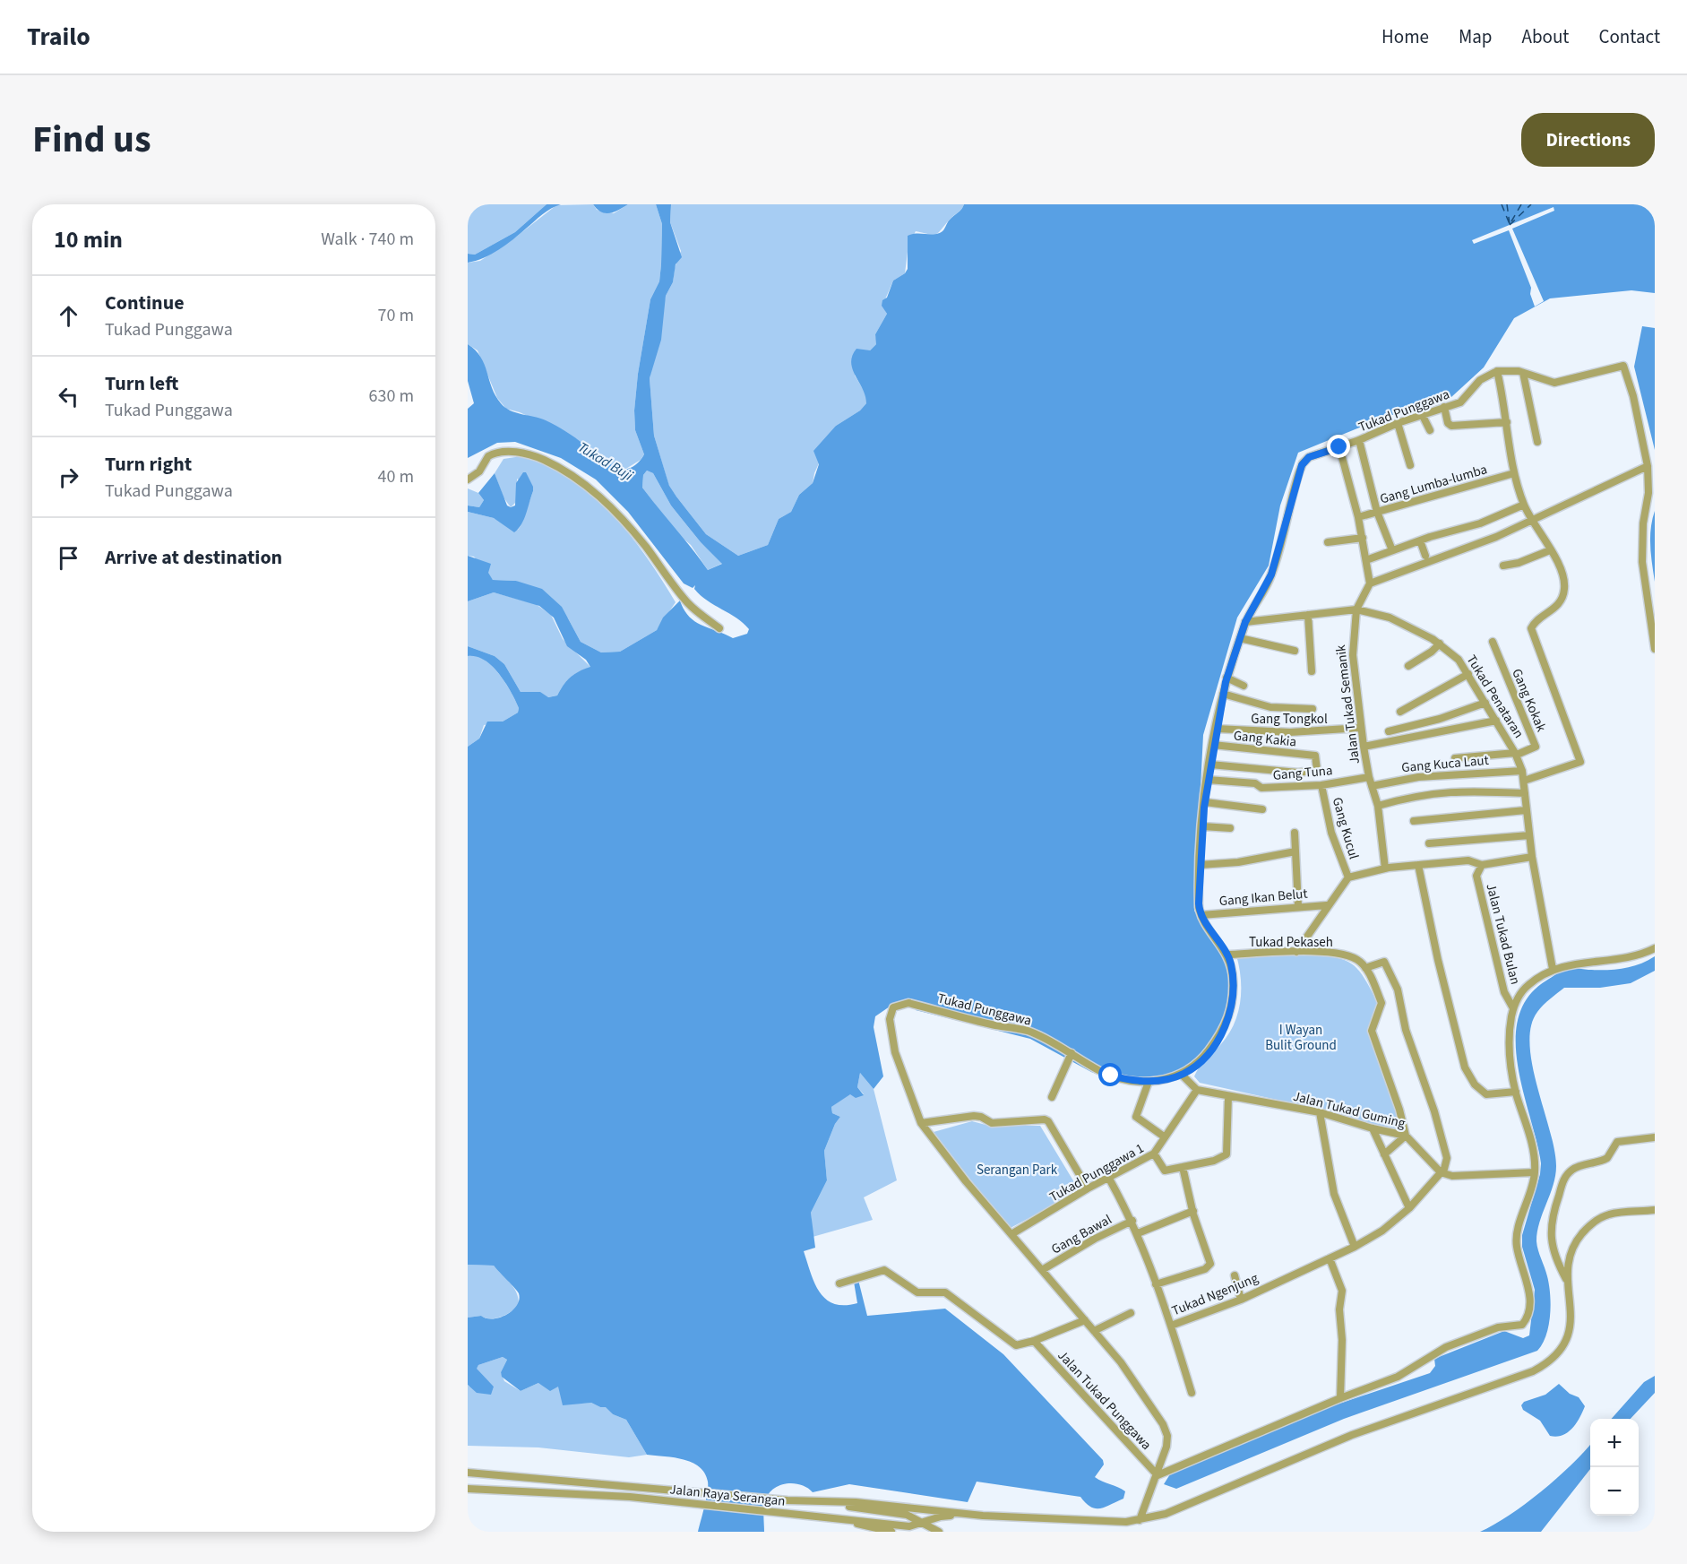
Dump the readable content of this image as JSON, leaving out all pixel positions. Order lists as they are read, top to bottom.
{
  "streets": {
    "street": [
      "Tukad Punggawa",
      "Gang Lumba-lumba",
      "Tukad Penataran",
      "Gang Kokak",
      "Jalan Tukad Semanik",
      "Gang Tongkol",
      "Gang Kakia",
      "Gang Kuca Laut",
      "Gang Tuna",
      "Gang Kucul",
      "Gang Ikan Belut",
      "Jalan Tukad Bulan",
      "Tukad Pekaseh",
      "Jalan Tukad Guming",
      "Tukad Punggawa 1",
      "Gang Bawal",
      "Tukad Ngenjung",
      "Jalan Tukad Punggawa",
      "Jalan Raya Serangan"
    ]
  },
  "crossings": [
    ["Tukad Punggawa", "Tukad Penataran"],
    ["Tukad Punggawa", "Gang Tongkol"],
    ["Tukad Punggawa", "Gang Kakia"],
    ["Tukad Punggawa", "Gang Tuna"],
    ["Tukad Punggawa", "Gang Ikan Belut"],
    ["Tukad Punggawa", "Tukad Pekaseh"],
    ["Tukad Punggawa", "Tukad Punggawa 1"],
    ["Tukad Punggawa", "Gang Bawal"],
    ["Tukad Punggawa", "Jalan Tukad Punggawa"],
    ["Tukad Punggawa", "Jalan Raya Serangan"],
    ["Tukad Penataran", "Gang Kokak"],
    ["Tukad Penataran", "Jalan Tukad Semanik"],
    ["Tukad Penataran", "Gang Kuca Laut"],
    ["Tukad Penataran", "Jalan Tukad Bulan"],
    ["Jalan Tukad Semanik", "Gang Tongkol"],
    ["Jalan Tukad Semanik", "Gang Kuca Laut"],
    ["Jalan Tukad Semanik", "Gang Tuna"],
    ["Gang Tuna", "Gang Kucul"],
    ["Jalan Tukad Guming", "Tukad Punggawa 1"],
    ["Jalan Tukad Guming", "Tukad Ngenjung"],
    ["Tukad Punggawa 1", "Tukad Ngenjung"],
    ["Gang Bawal", "Tukad Ngenjung"]
  ],
  "water": ["Tukad Buji"],
  "parks": ["I Wayan Bulit Ground", "Serangan Park"],
  "page": {
    "header": "Trailo",
    "nav": [
      "Home",
      "Map",
      "About",
      "Contact"
    ],
    "title": "Find us",
    "buttons": "Directions",
    "heading": ["10 min", "Walk · 740 m"],
    "list": [
      ["Continue", "Tukad Punggawa", "70 m"],
      ["Turn left", "Tukad Punggawa", "630 m"],
      ["Turn right", "Tukad Punggawa", "40 m"],
      "Arrive at destination"
    ],
    "map_buttons": ["+", "−"]
  }
}
